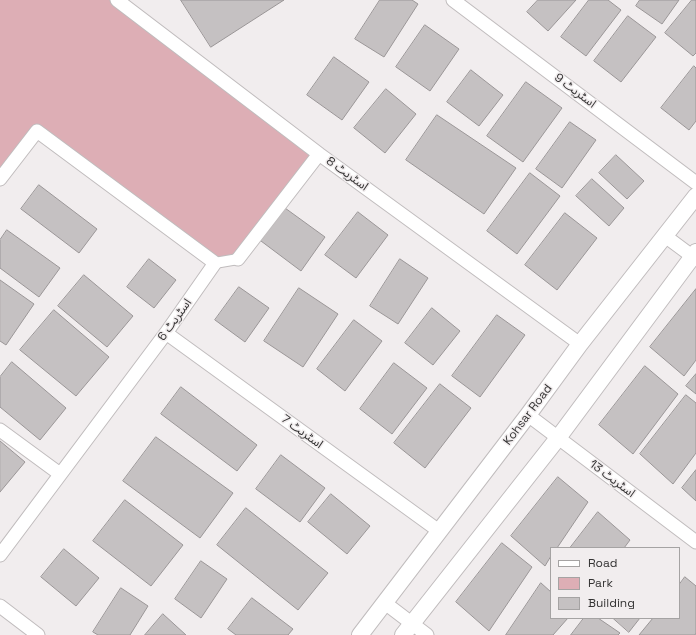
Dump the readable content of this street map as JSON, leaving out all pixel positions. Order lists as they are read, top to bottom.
{
  "streets": {
    "street": [
      "اسٹریٹ 9",
      "اسٹریٹ 8",
      "اسٹریٹ 6",
      "Kohsar Road",
      "اسٹریٹ 7",
      "اسٹریٹ 13"
    ]
  },
  "crossings": [
    ["اسٹریٹ 8", "Kohsar Road"],
    ["اسٹریٹ 6", "اسٹریٹ 7"],
    ["Kohsar Road", "اسٹریٹ 7"],
    ["Kohsar Road", "اسٹریٹ 13"]
  ],
  "legend": ["Road", "Park", "Building"]
}
